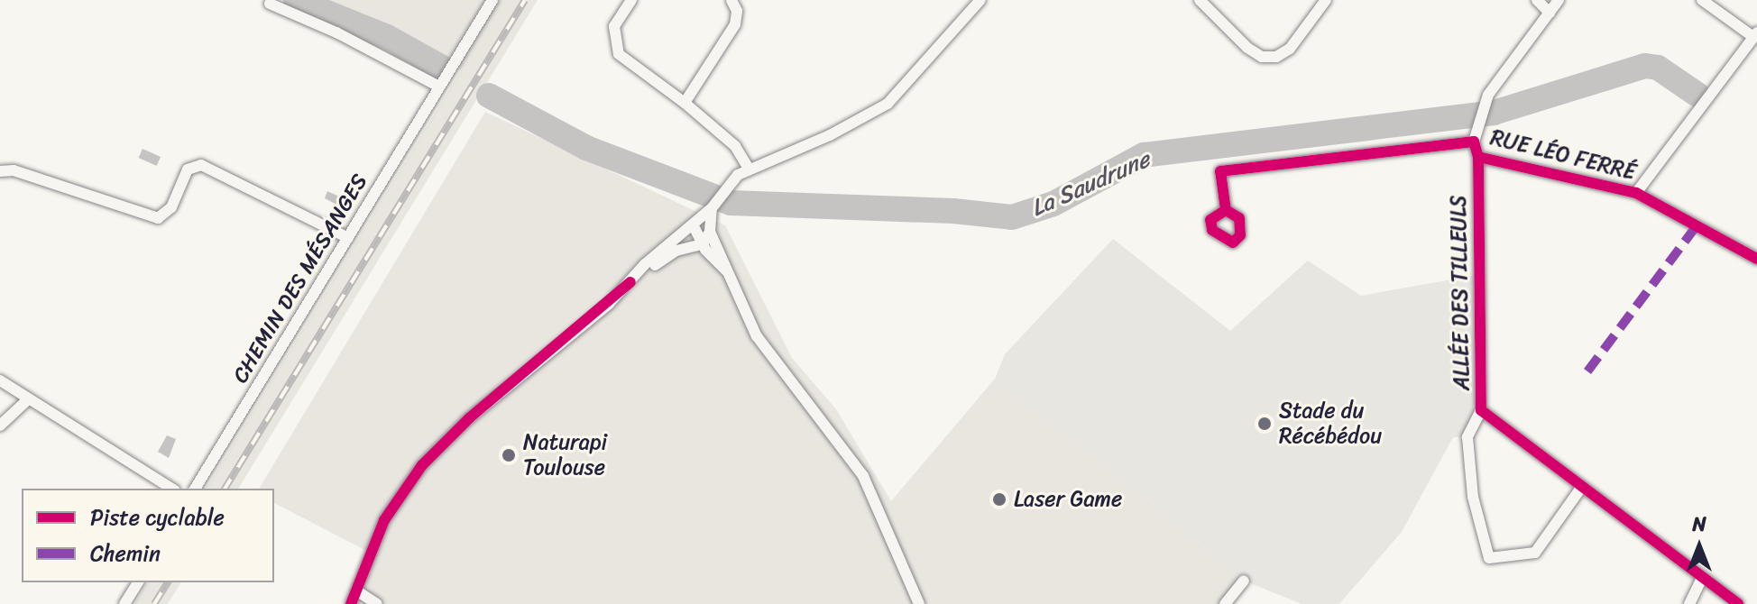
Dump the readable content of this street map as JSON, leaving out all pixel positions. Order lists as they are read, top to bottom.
{
  "streets": {
    "street": ["RUE LÉO FERRÉ", "CHEMIN DES MÉSANGES", "ALLÉE DES TILLEULS"]
  },
  "crossings": [
    ["RUE LÉO FERRÉ", "ALLÉE DES TILLEULS"]
  ],
  "water": ["La Saudrune"],
  "places": ["Stade du Récébédou", "Naturapi Toulouse", "Laser Game"],
  "legend": ["Piste cyclable", "Chemin"],
  "north": "top"
}
